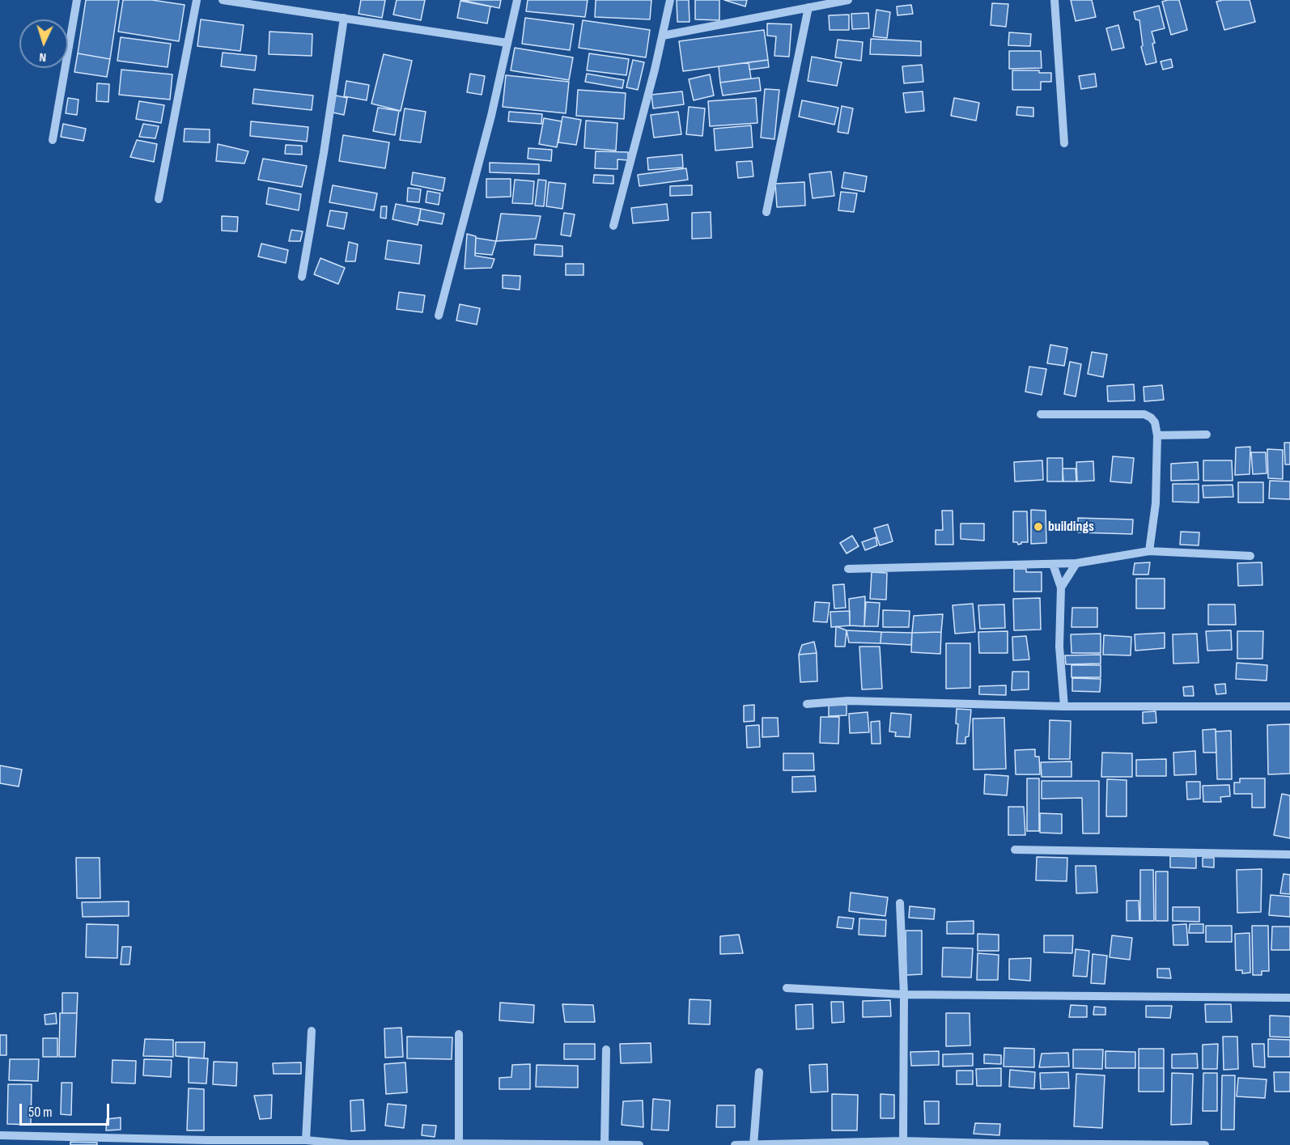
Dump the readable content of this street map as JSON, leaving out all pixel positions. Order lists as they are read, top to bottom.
{
  "places": ["buildings"],
  "scale_bar": "50 m",
  "north": "bottom"
}
